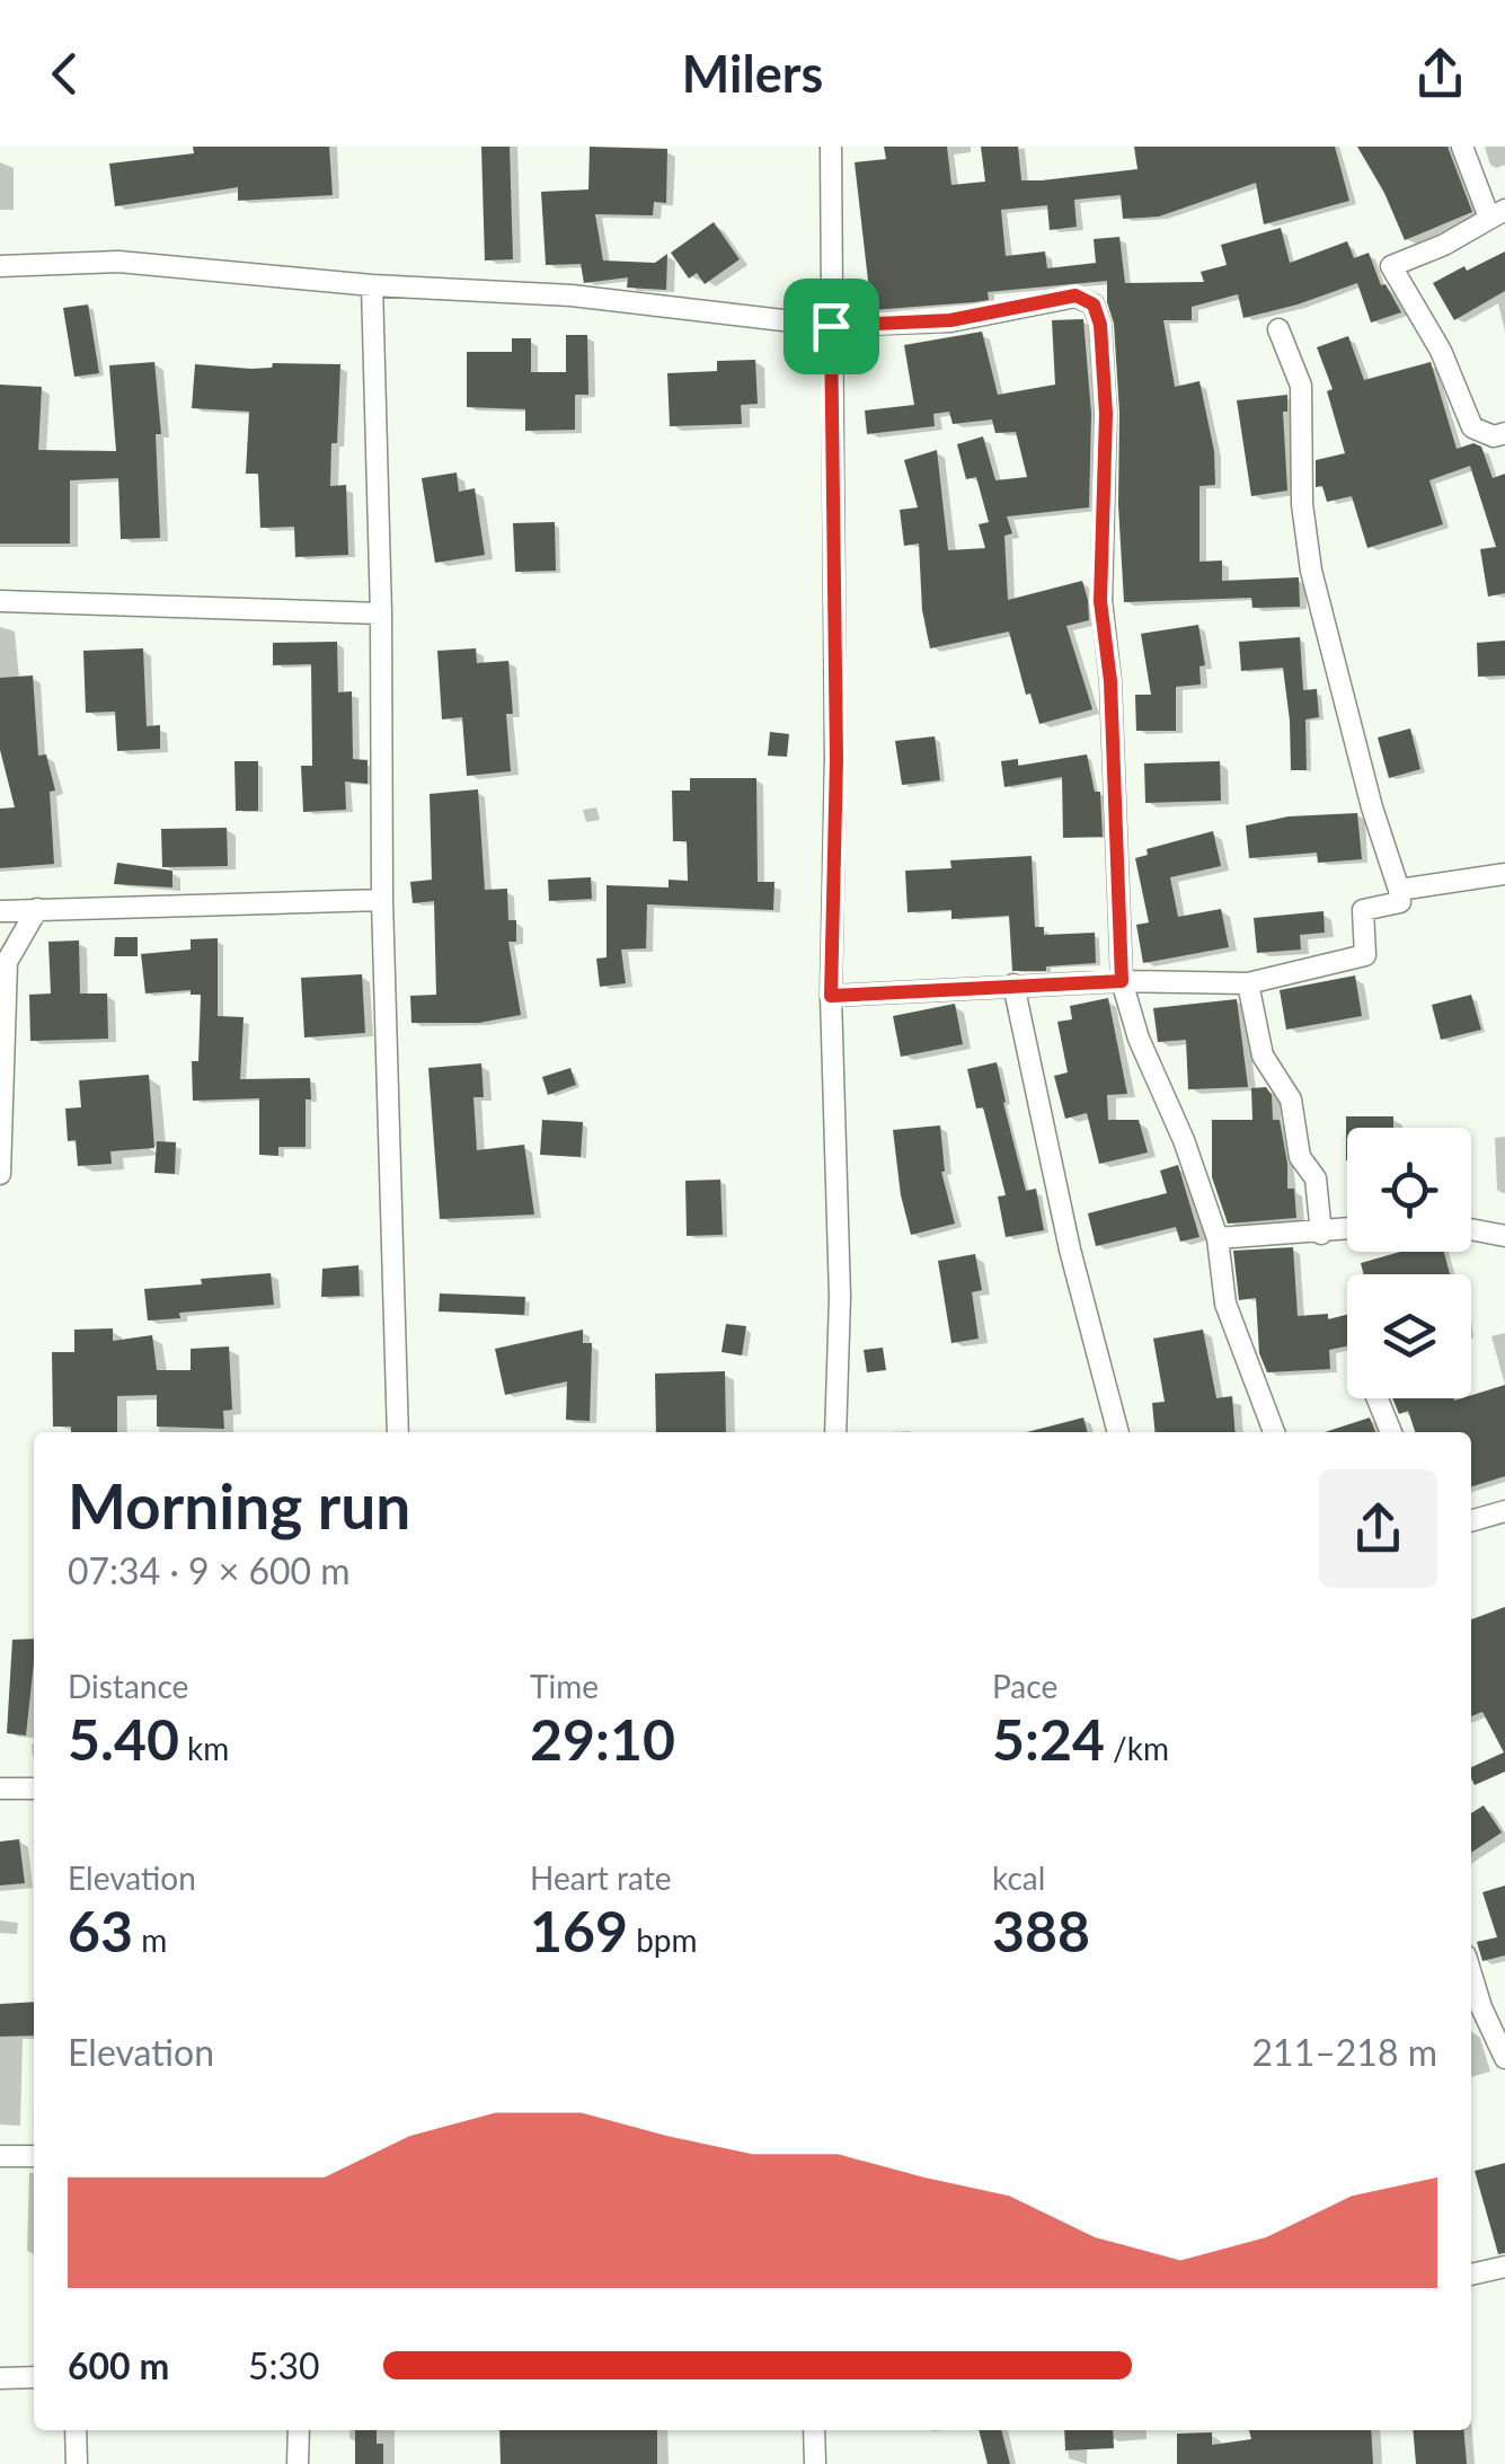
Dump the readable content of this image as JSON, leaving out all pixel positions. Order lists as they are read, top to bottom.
{
  "page": {
    "header": "Milers",
    "heading": ["Morning run", "07:34 · 9 × 600 m"],
    "stats": [
      ["Distance", "5.40 km"],
      ["Time", "29:10"],
      ["Pace", "5:24 /km"],
      ["Elevation", "63 m"],
      ["Heart rate", "169 bpm"],
      ["kcal", "388"]
    ],
    "chart": ["Elevation", "211–218 m"],
    "list": [
      {
        "name": "600 m",
        "note": "5:30"
      }
    ]
  }
}
